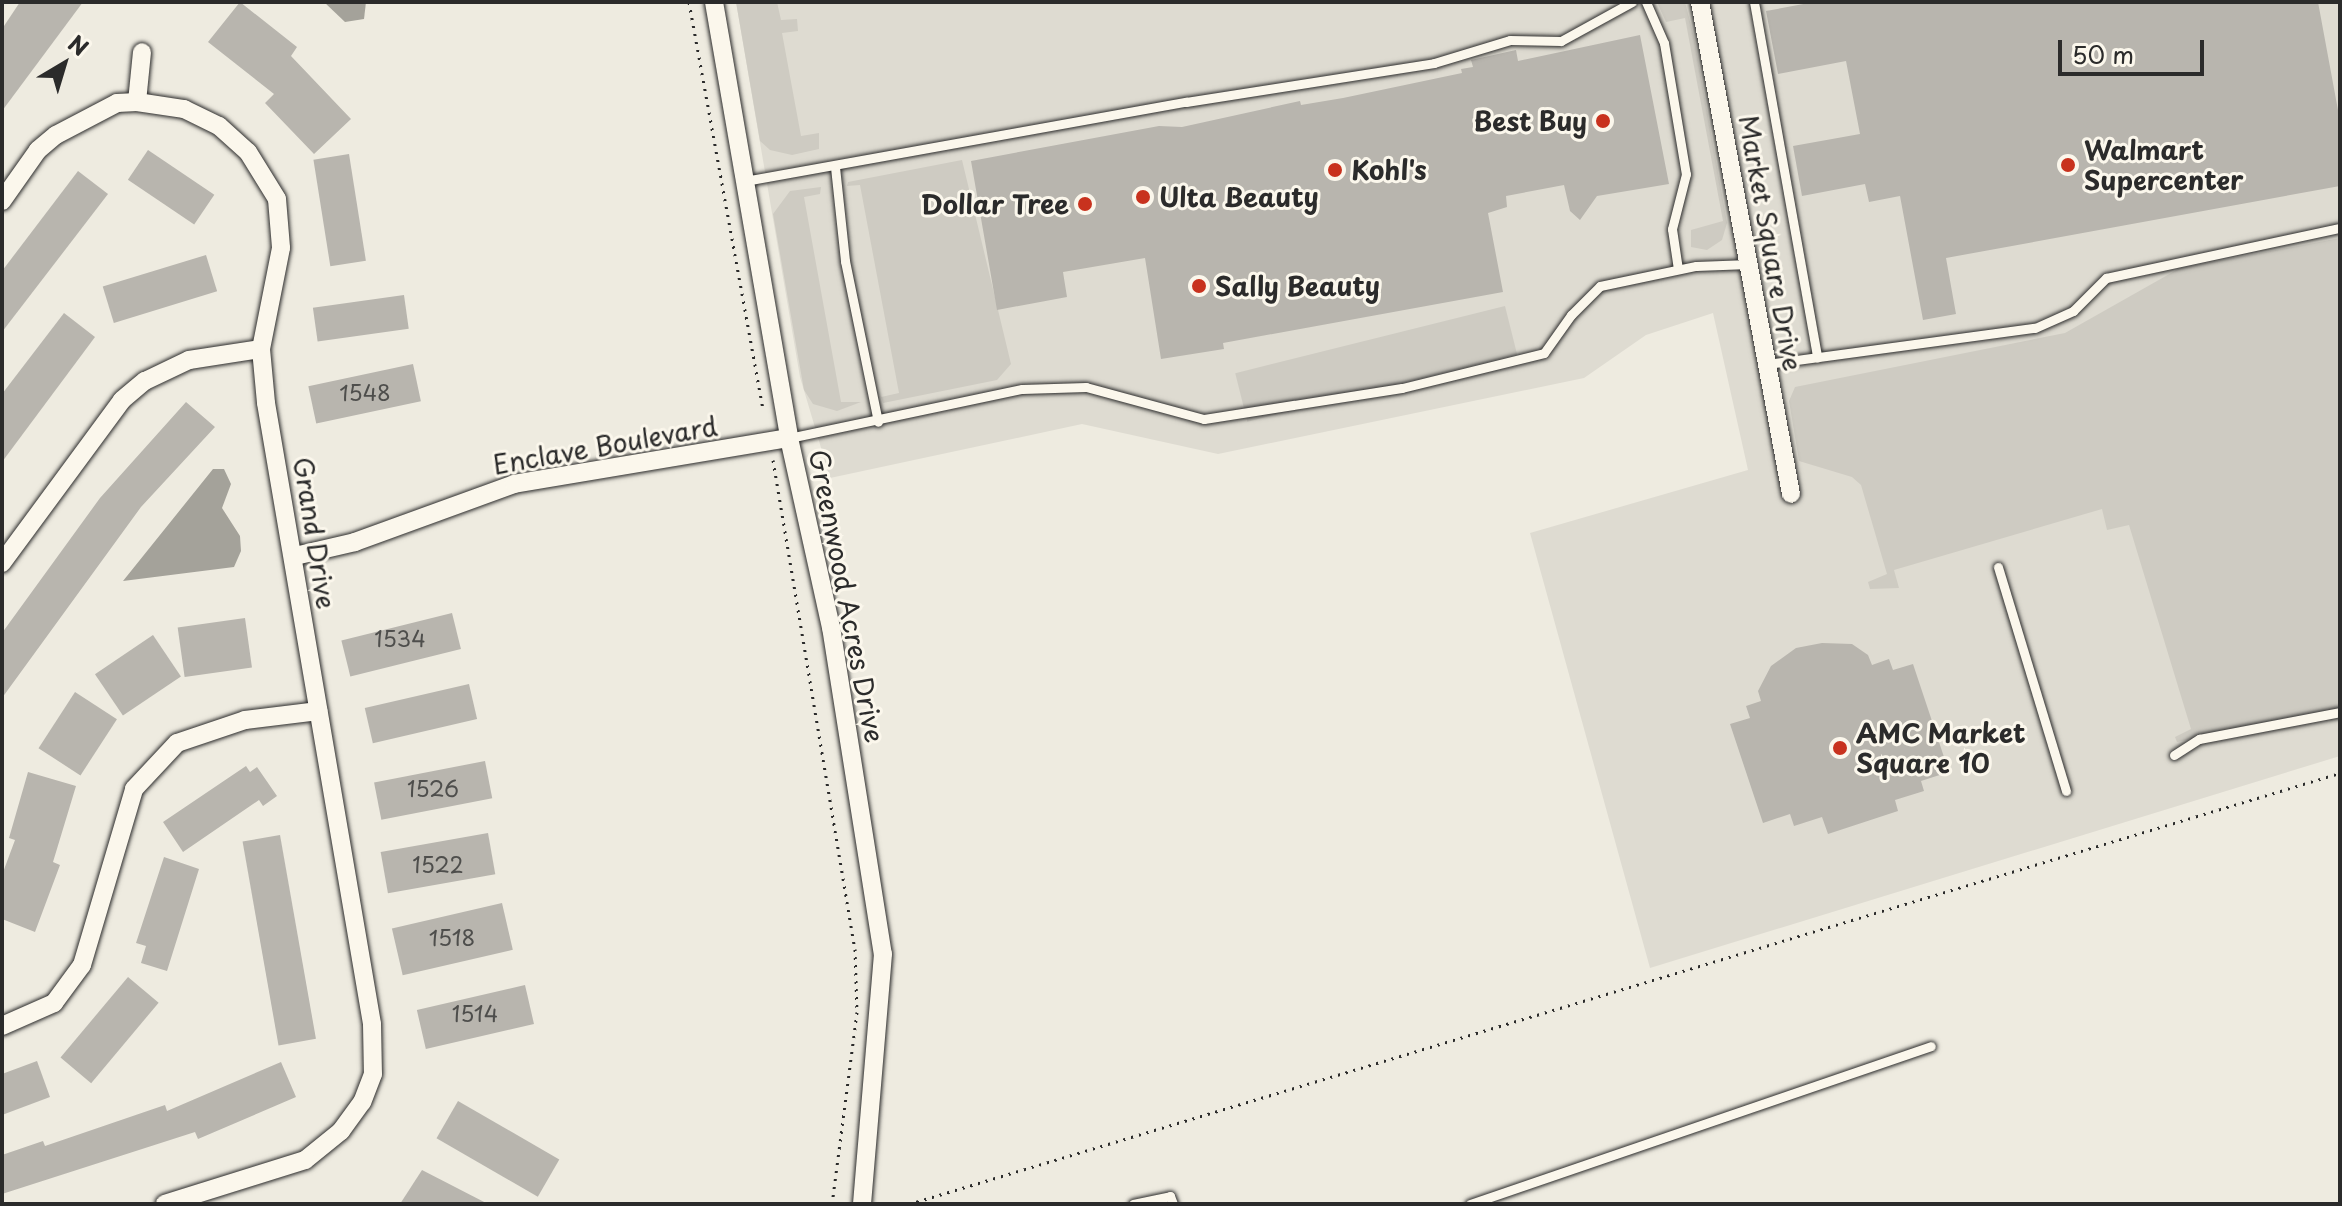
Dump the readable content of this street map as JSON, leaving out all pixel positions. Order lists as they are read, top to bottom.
{
  "streets": {
    "street": [
      "Market Square Drive",
      "Enclave Boulevard",
      "Grand Drive",
      "Greenwood Acres Drive"
    ]
  },
  "crossings": [
    ["Enclave Boulevard", "Grand Drive"],
    ["Enclave Boulevard", "Greenwood Acres Drive"]
  ],
  "places": [
    "Best Buy",
    "Walmart Supercenter",
    "Kohl's",
    "Ulta Beauty",
    "Dollar Tree",
    "Sally Beauty",
    "AMC Market Square 10"
  ],
  "house_numbers": [
    "1548",
    "1534",
    "1526",
    "1522",
    "1518",
    "1514"
  ],
  "scale_bar": "50 m",
  "north": "top right"
}
